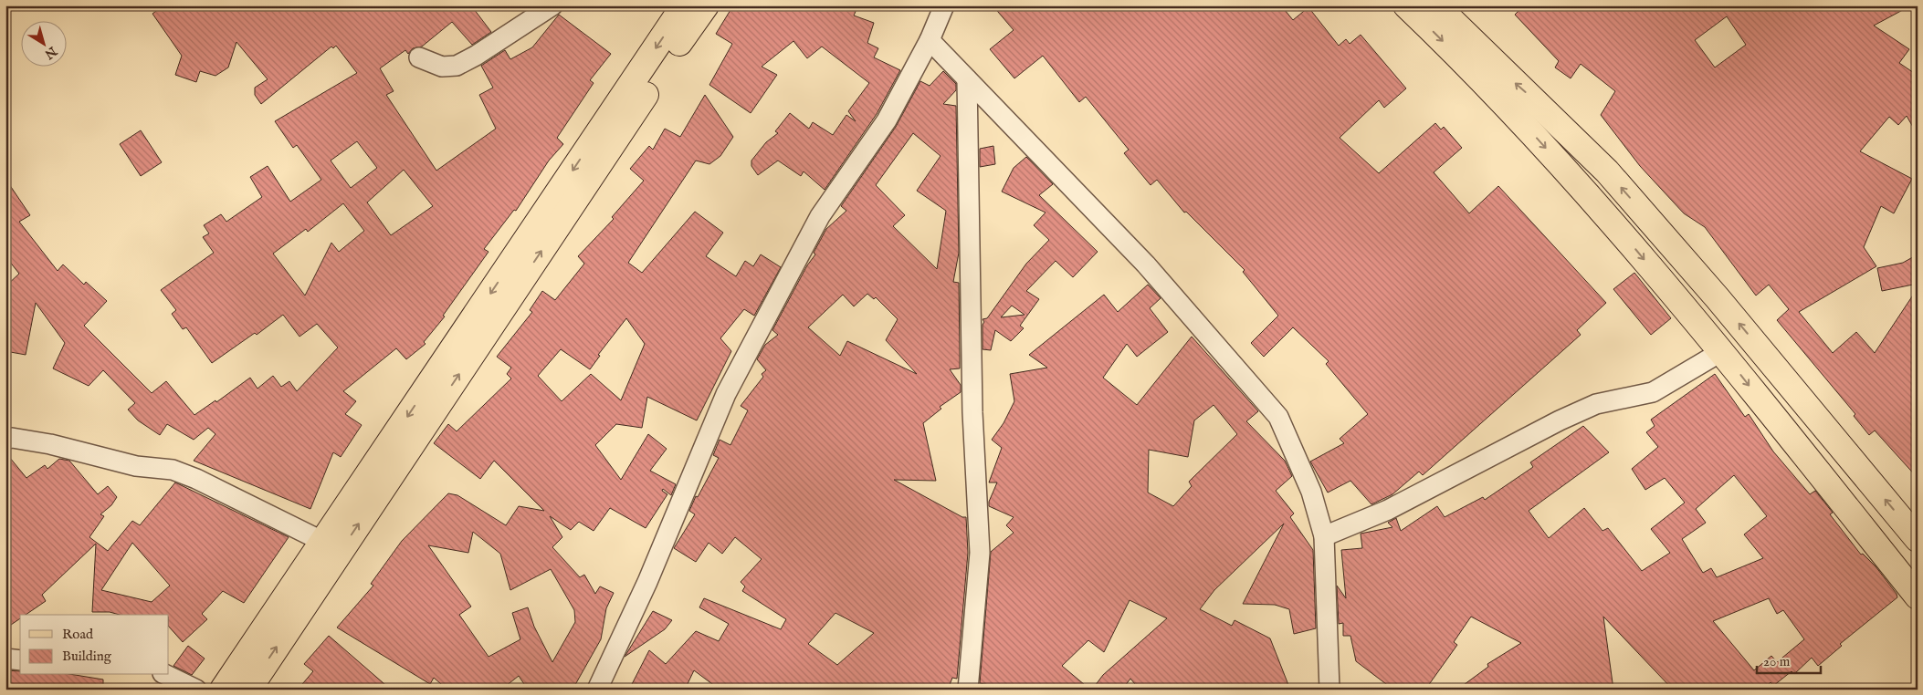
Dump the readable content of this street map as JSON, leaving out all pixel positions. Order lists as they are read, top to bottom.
{
  "legend": ["Road", "Building"],
  "scale_bar": "20 m",
  "north": "bottom right"
}
